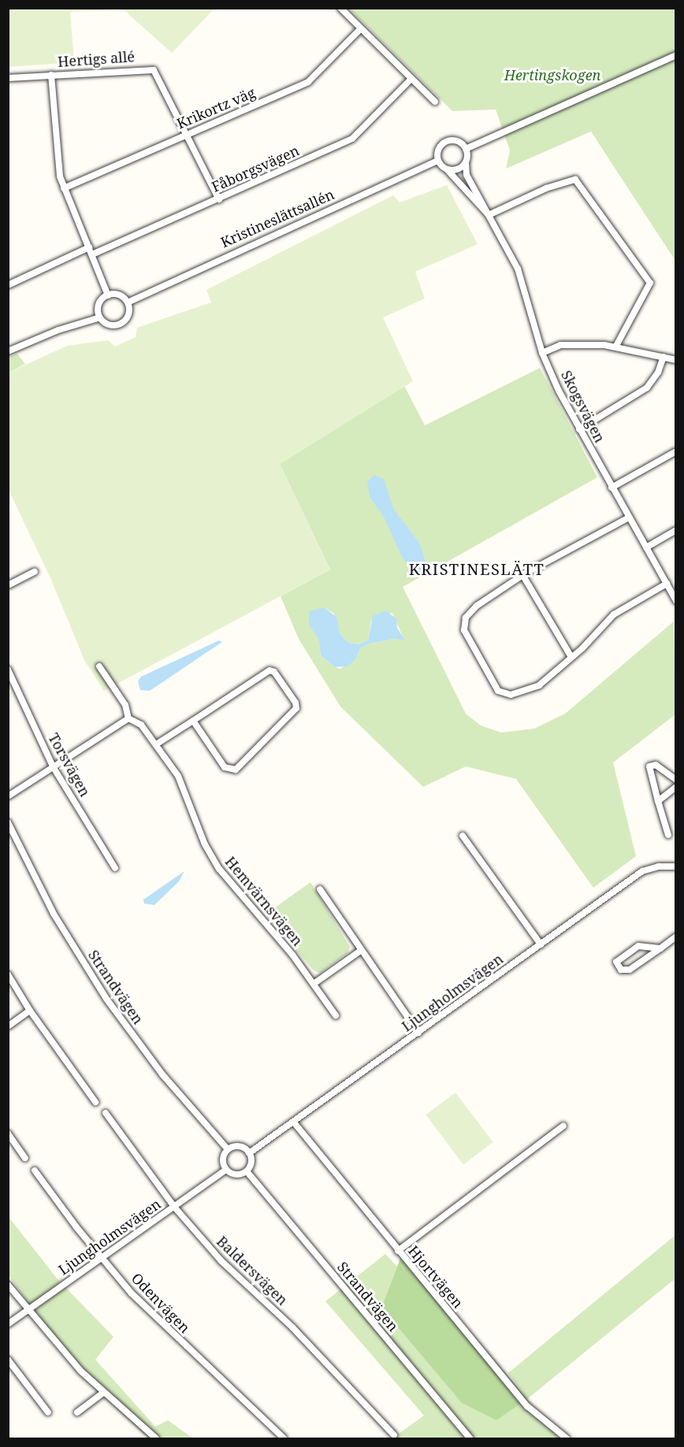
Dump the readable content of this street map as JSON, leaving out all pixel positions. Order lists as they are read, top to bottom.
{
  "streets": {
    "street": [
      "Hertigs allé",
      "Krikortz väg",
      "Fåborgsvägen",
      "Kristineslättsallén",
      "Skogsvägen",
      "Torsvägen",
      "Hemvärnsvägen",
      "Strandvägen",
      "Ljungholmsvägen",
      "Baldersvägen",
      "Hjortvägen",
      "Odenvägen"
    ]
  },
  "crossings": [
    ["Hertigs allé", "Krikortz väg"],
    ["Hertigs allé", "Fåborgsvägen"],
    ["Kristineslättsallén", "Skogsvägen"],
    ["Strandvägen", "Ljungholmsvägen"],
    ["Ljungholmsvägen", "Baldersvägen"],
    ["Ljungholmsvägen", "Hjortvägen"],
    ["Ljungholmsvägen", "Odenvägen"]
  ],
  "districts": ["KRISTINESLÄTT"],
  "parks": ["Hertingskogen"]
}
